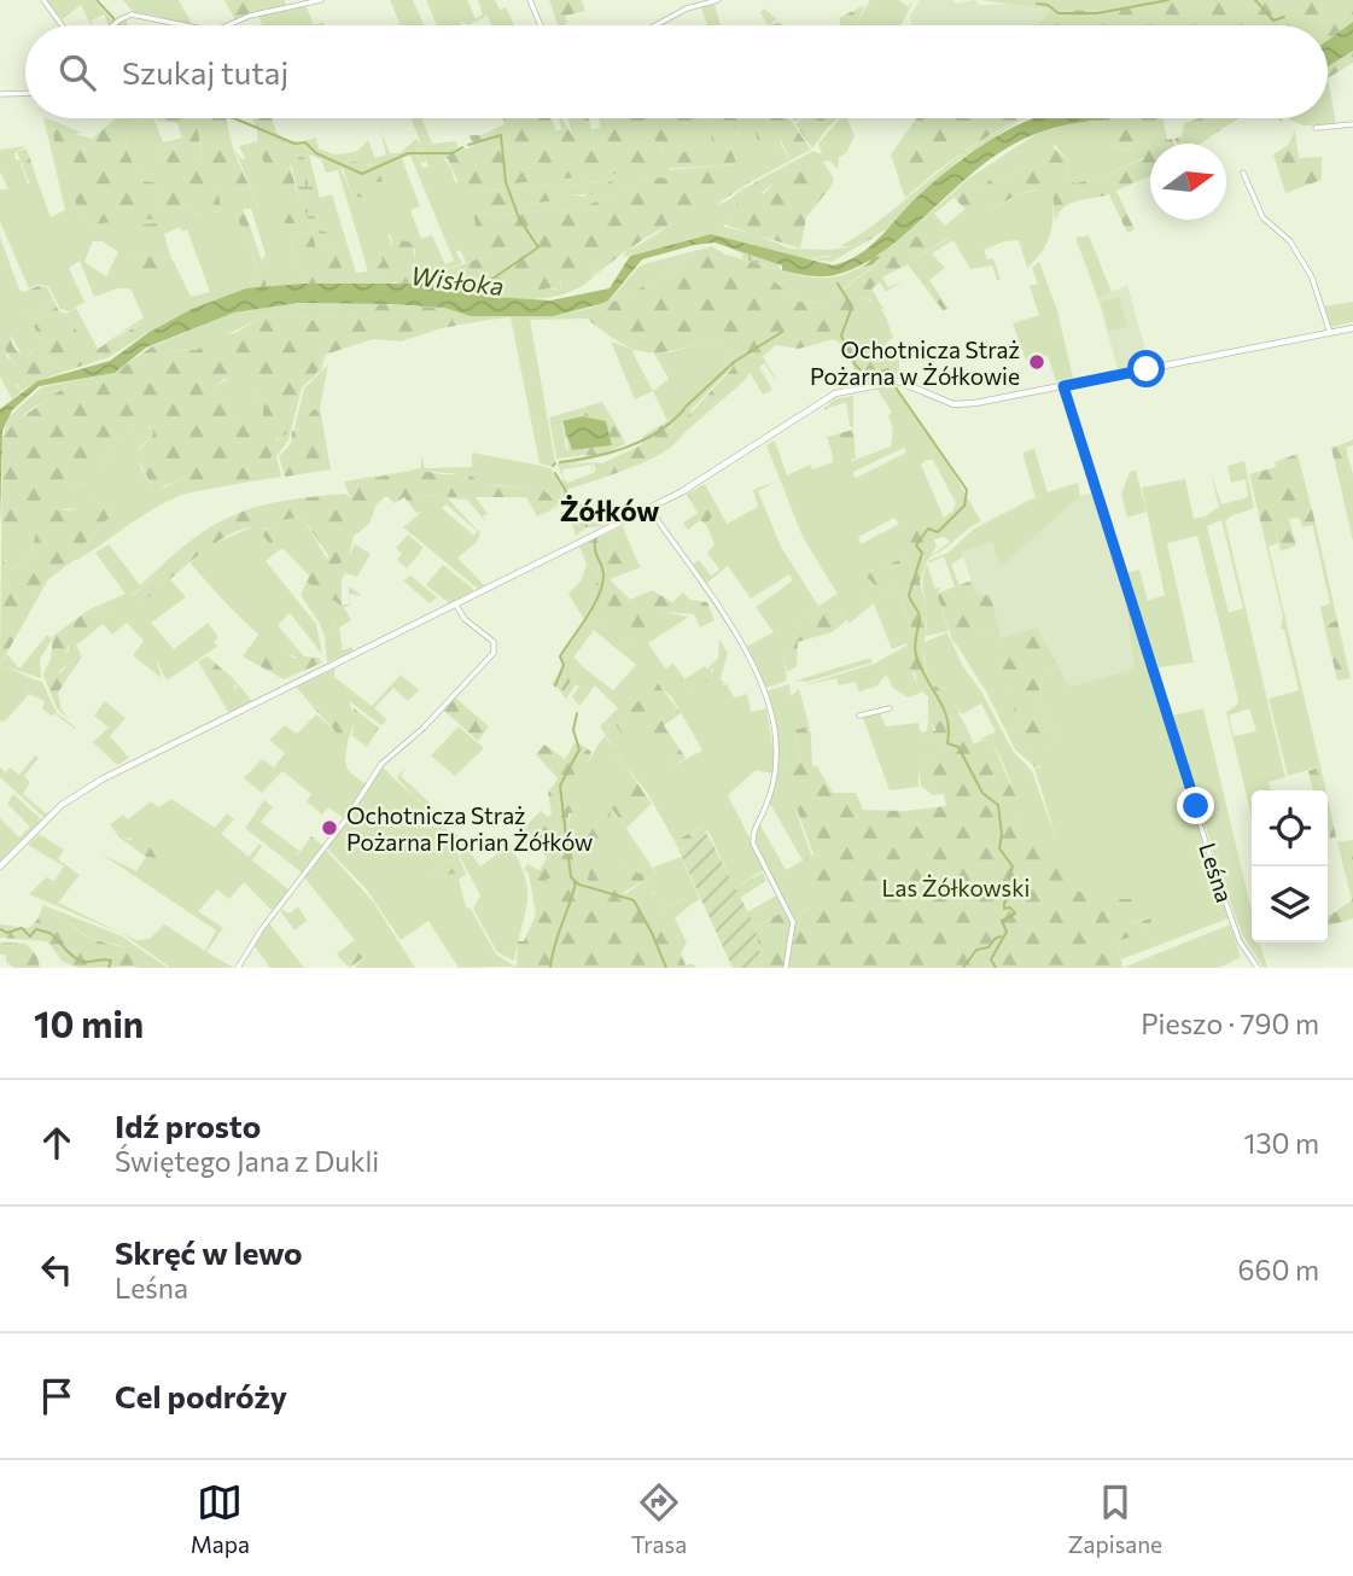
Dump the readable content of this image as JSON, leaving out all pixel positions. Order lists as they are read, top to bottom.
{
  "streets": {
    "street": ["Leśna"]
  },
  "districts": ["Żółków"],
  "water": ["Wisłoka"],
  "parks": ["Las Żółkowski"],
  "places": ["Ochotnicza Straż Pożarna w Żółkowie", "Ochotnicza Straż Pożarna Florian Żółków"],
  "north": "right",
  "page": {
    "search": "Szukaj tutaj",
    "heading": ["10 min", "Pieszo · 790 m"],
    "list": [
      ["Idź prosto", "Świętego Jana z Dukli", "130 m"],
      ["Skręć w lewo", "Leśna", "660 m"],
      "Cel podróży"
    ],
    "nav": ["Mapa", "Trasa", "Zapisane"]
  }
}
